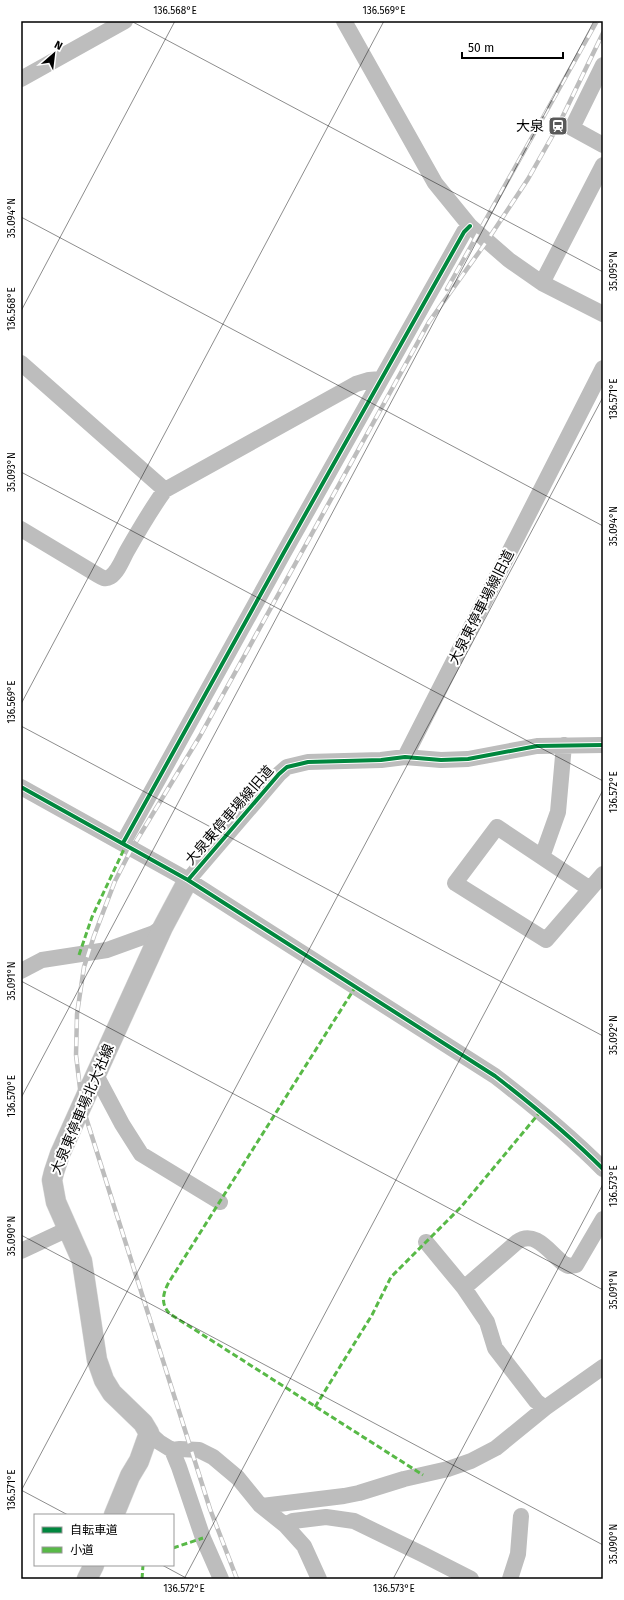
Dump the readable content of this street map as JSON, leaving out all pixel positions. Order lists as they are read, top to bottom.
{
  "streets": {
    "main road": ["大泉東停車場北大社線"],
    "street": ["大泉東停車場線旧道"]
  },
  "crossings": [
    ["大泉東停車場線旧道", "大泉東停車場北大社線"]
  ],
  "places": {
    "station": ["大泉"]
  },
  "legend": ["自転車道", "小道"],
  "scale_bar": "50 m",
  "north": "top right",
  "coordinates": [
    "136.568°E",
    "136.569°E",
    "35.094°N",
    "35.095°N",
    "136.571°E",
    "35.093°N",
    "136.572°E",
    "35.091°N",
    "35.092°N",
    "136.570°E",
    "136.573°E",
    "35.090°N"
  ]
}
